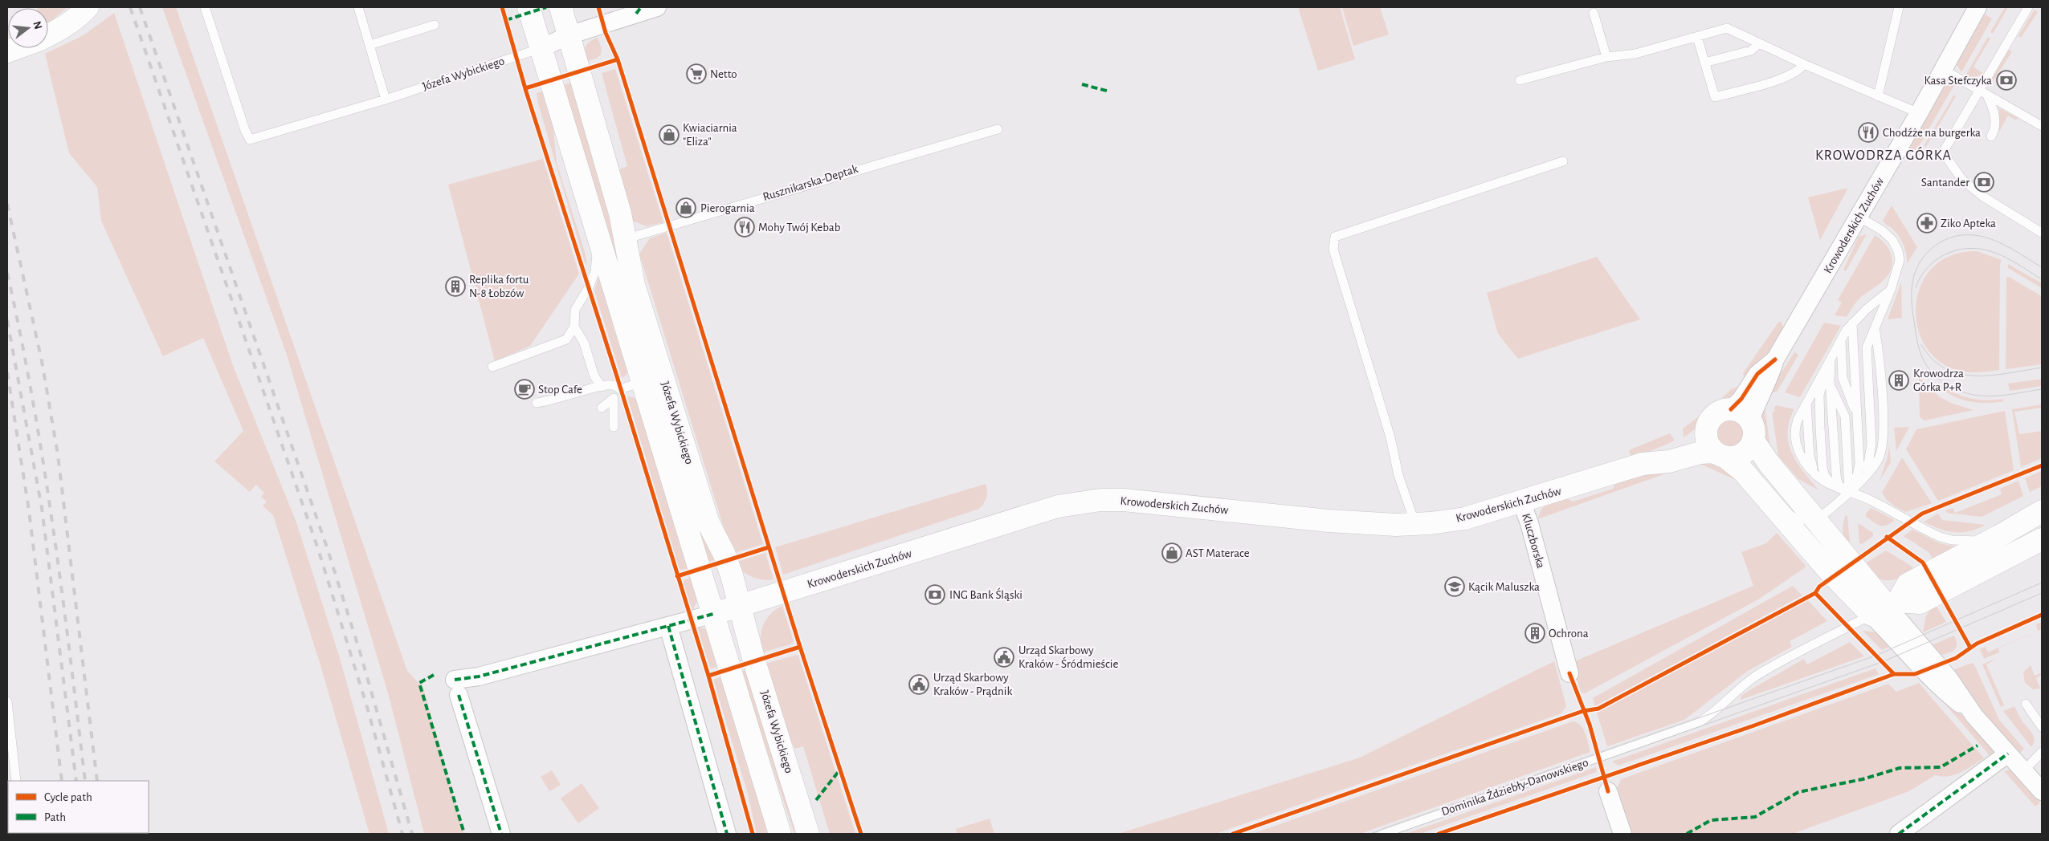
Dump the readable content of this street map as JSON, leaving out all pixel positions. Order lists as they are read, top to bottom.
{
  "streets": {
    "street": ["Józefa Wybickiego", "Krowoderskich Zuchów", "Kluczborska"],
    "lane": ["Rusznikarska-Deptak", "Dominika Ździebły-Danowskiego"]
  },
  "crossings": [
    ["Józefa Wybickiego", "Rusznikarska-Deptak"],
    ["Józefa Wybickiego", "Krowoderskich Zuchów"],
    ["Krowoderskich Zuchów", "Kluczborska"]
  ],
  "districts": ["KROWODRZA GÓRKA"],
  "places": {
    "supermarket": ["Netto"],
    "bank": ["Kasa Stefczyka", "Santander", "ING Bank Śląski"],
    "restaurant": ["Chodźże na burgerka", "Mohy Twój Kebab"],
    "shop": ["Kwiaciarnia \"Eliza\"", "Pierogarnia", "AST Materace"],
    "pharmacy": ["Ziko Apteka"],
    "building": ["Replika fortu N-8 Łobzów", "Krowodrza Górka P+R", "Ochrona"],
    "cafe": ["Stop Cafe"],
    "school or university": ["Kącik Maluszka"],
    "public building": ["Urząd Skarbowy Kraków - Śródmieście", "Urząd Skarbowy Kraków - Prądnik"]
  },
  "legend": ["Cycle path", "Path"],
  "north": "right"
}
